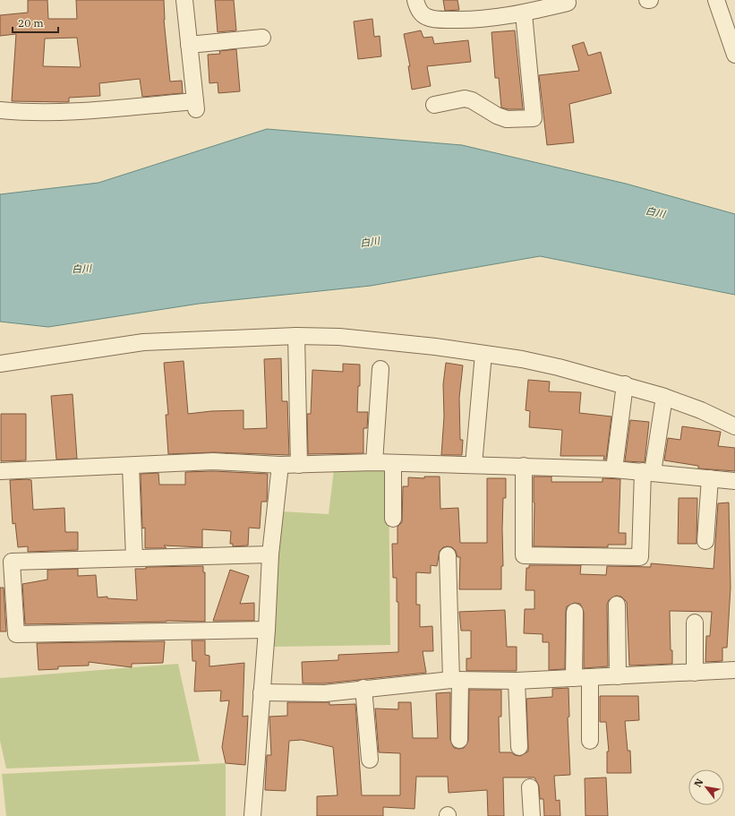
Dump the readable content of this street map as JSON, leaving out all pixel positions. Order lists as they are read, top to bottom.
{
  "water": ["白川"],
  "scale_bar": "20 m",
  "north": "top left"
}
